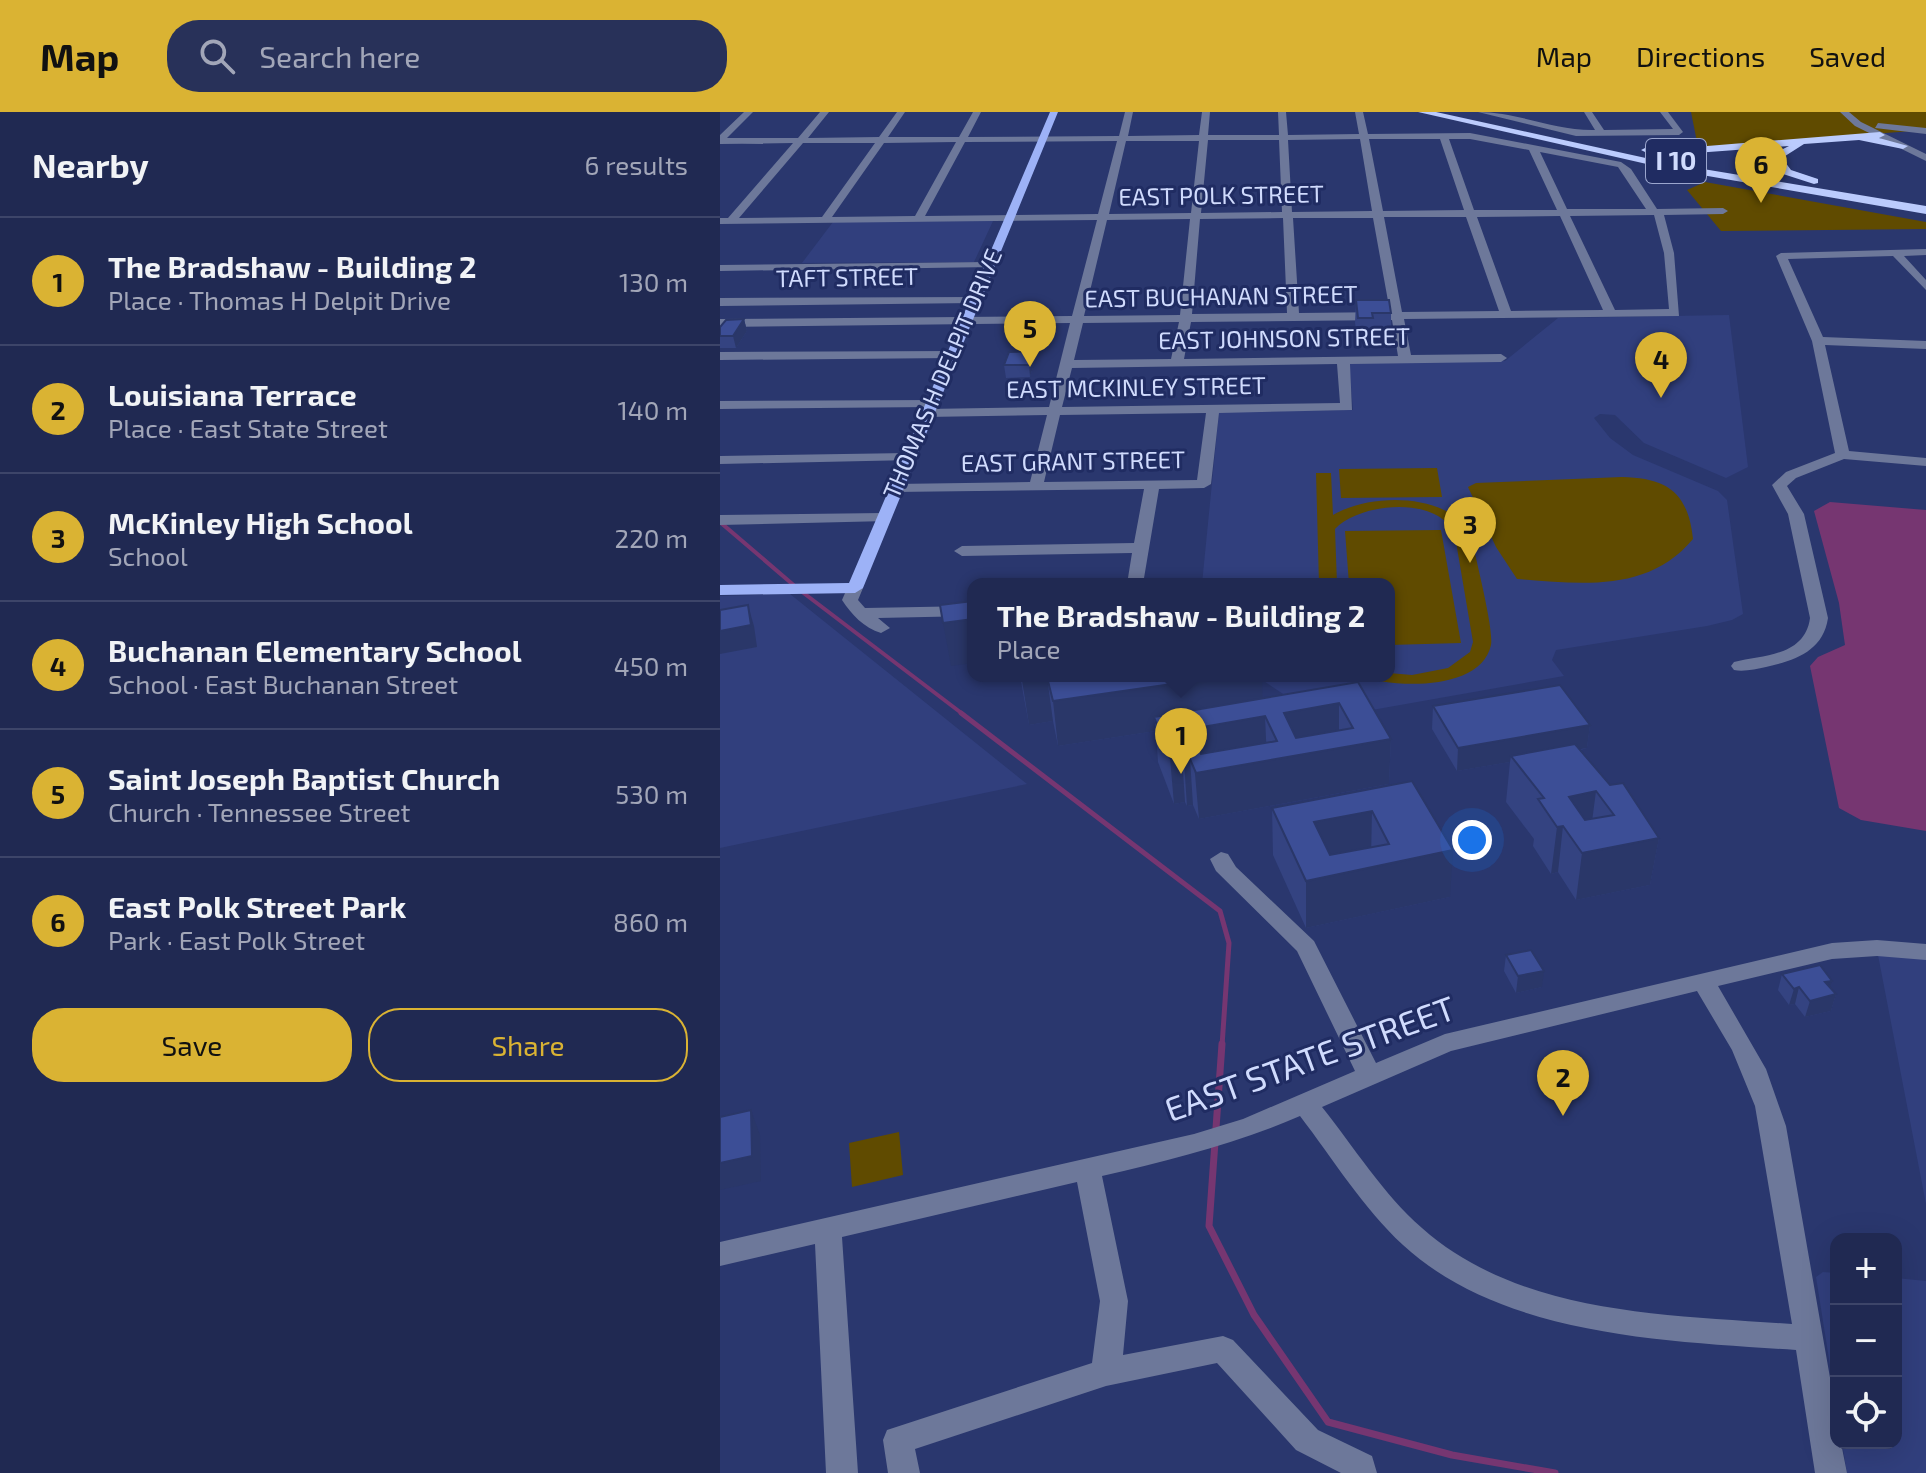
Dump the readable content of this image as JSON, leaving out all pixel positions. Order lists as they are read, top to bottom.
{
  "streets": {
    "highway": ["I 10"],
    "main road": ["THOMAS H DELPIT DRIVE"],
    "street": [
      "EAST POLK STREET",
      "TAFT STREET",
      "EAST BUCHANAN STREET",
      "EAST JOHNSON STREET",
      "EAST MCKINLEY STREET",
      "EAST GRANT STREET",
      "EAST STATE STREET"
    ]
  },
  "crossings": [
    ["EAST POLK STREET", "EAST BUCHANAN STREET"],
    ["EAST POLK STREET", "THOMAS H DELPIT DRIVE"],
    ["TAFT STREET", "THOMAS H DELPIT DRIVE"],
    ["EAST BUCHANAN STREET", "THOMAS H DELPIT DRIVE"],
    ["EAST JOHNSON STREET", "EAST MCKINLEY STREET"],
    ["THOMAS H DELPIT DRIVE", "EAST MCKINLEY STREET"],
    ["THOMAS H DELPIT DRIVE", "EAST GRANT STREET"],
    ["EAST MCKINLEY STREET", "EAST GRANT STREET"]
  ],
  "page": {
    "header": "Map",
    "search": "Search here",
    "nav": ["Map", "Directions", "Saved"],
    "heading": ["Nearby", "6 results"],
    "pins": [
      "6",
      "5",
      "4",
      "3",
      "1",
      "2"
    ],
    "list": [
      {
        "mark": "1",
        "name": "The Bradshaw - Building 2",
        "note": "Place · Thomas H Delpit Drive",
        "value": "130 m"
      },
      {
        "mark": "2",
        "name": "Louisiana Terrace",
        "note": "Place · East State Street",
        "value": "140 m"
      },
      {
        "mark": "3",
        "name": "McKinley High School",
        "note": "School",
        "value": "220 m"
      },
      {
        "mark": "4",
        "name": "Buchanan Elementary School",
        "note": "School · East Buchanan Street",
        "value": "450 m"
      },
      {
        "mark": "5",
        "name": "Saint Joseph Baptist Church",
        "note": "Church · Tennessee Street",
        "value": "530 m"
      },
      {
        "mark": "6",
        "name": "East Polk Street Park",
        "note": "Park · East Polk Street",
        "value": "860 m"
      }
    ],
    "popup": ["The Bradshaw - Building 2", "Place"],
    "buttons": ["Save", "Share"],
    "map_buttons": ["+", "−"]
  }
}
